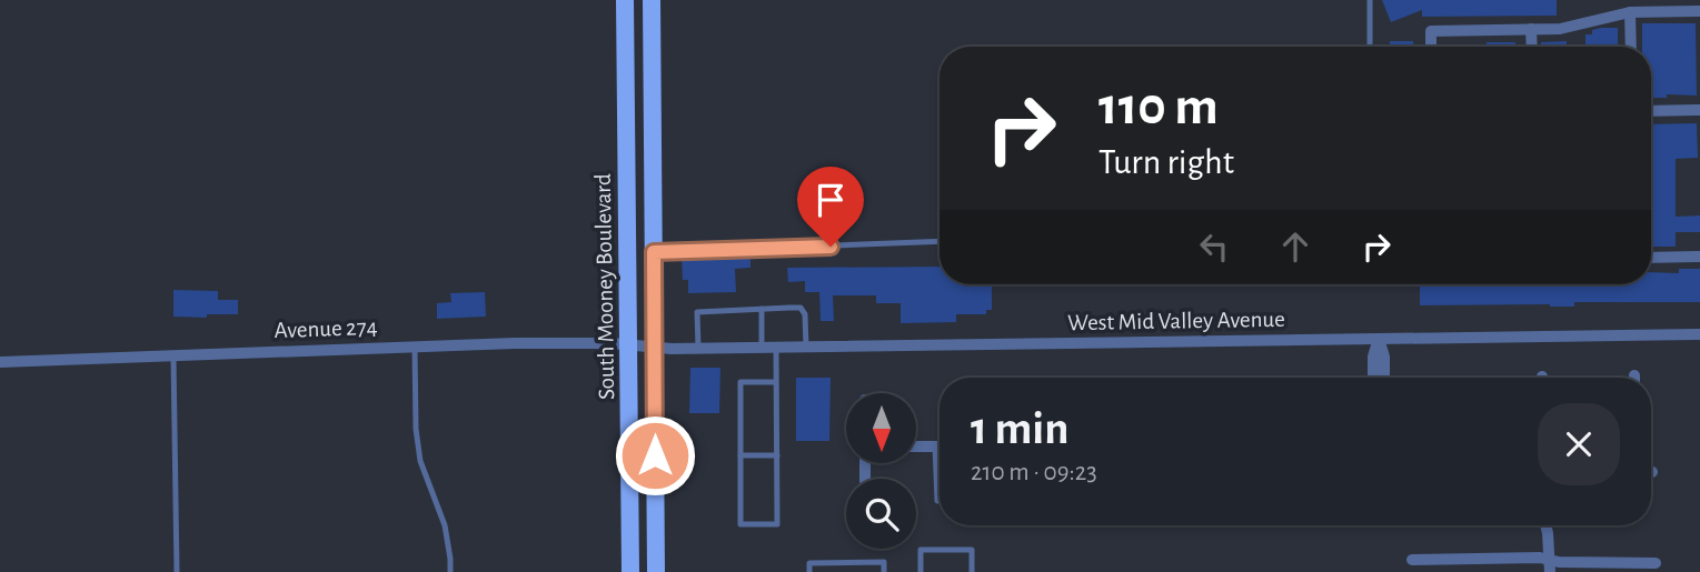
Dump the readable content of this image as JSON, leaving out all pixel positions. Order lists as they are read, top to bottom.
{
  "streets": {
    "main road": ["South Mooney Boulevard"],
    "street": ["West Mid Valley Avenue", "Avenue 274"]
  },
  "crossings": [
    ["South Mooney Boulevard", "West Mid Valley Avenue"],
    ["South Mooney Boulevard", "Avenue 274"],
    ["West Mid Valley Avenue", "Avenue 274"]
  ],
  "north": "bottom",
  "page": {
    "turn": ["110 m", "Turn right"],
    "heading": ["1 min", "210 m · 09:23"]
  }
}
